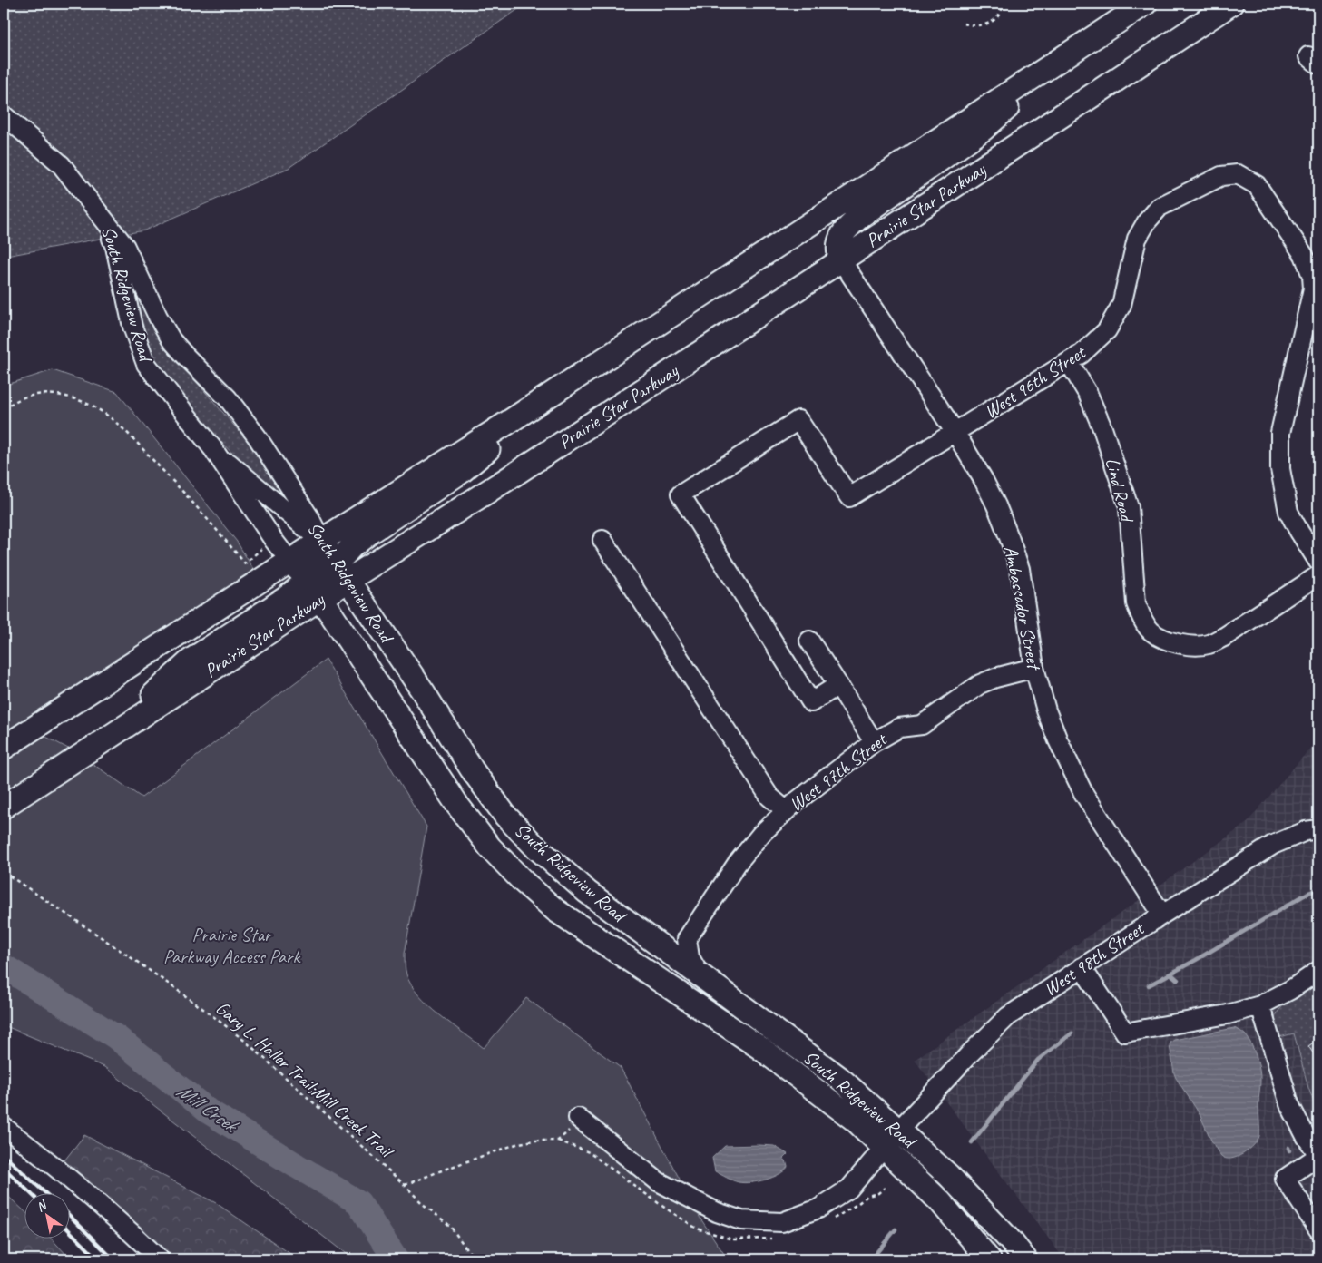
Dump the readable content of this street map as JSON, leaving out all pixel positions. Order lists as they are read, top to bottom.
{
  "streets": {
    "main road": ["Prairie Star Parkway", "South Ridgeview Road"],
    "street": [
      "West 96th Street",
      "Lind Road",
      "Ambassador Street",
      "West 97th Street",
      "West 98th Street"
    ],
    "path": ["Gary L. Haller Trail;Mill Creek Trail"]
  },
  "crossings": [
    ["Prairie Star Parkway", "South Ridgeview Road"],
    ["Prairie Star Parkway", "Ambassador Street"],
    ["South Ridgeview Road", "West 98th Street"],
    ["West 96th Street", "Lind Road"],
    ["West 96th Street", "Ambassador Street"],
    ["Ambassador Street", "West 97th Street"],
    ["Ambassador Street", "West 98th Street"]
  ],
  "water": ["Mill Creek"],
  "parks": ["Prairie Star Parkway Access Park"],
  "north": "top left"
}
